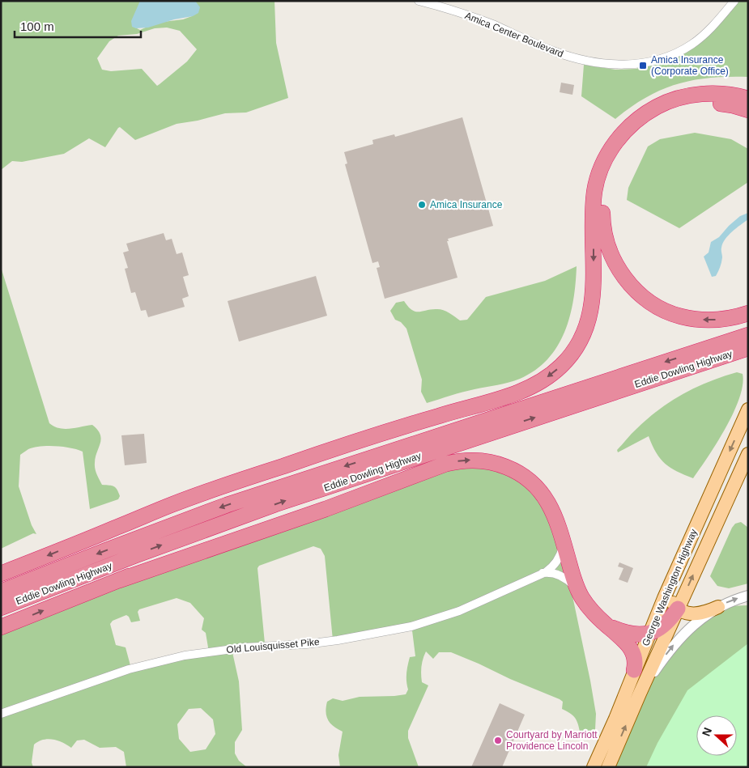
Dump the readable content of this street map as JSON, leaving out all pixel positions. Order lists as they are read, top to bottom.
{
  "streets": {
    "highway": ["Eddie Dowling Highway"],
    "main road": ["George Washington Highway"],
    "street": ["Amica Center Boulevard", "Old Louisquisset Pike"]
  },
  "places": {
    "transit": ["Amica Insurance (Corporate Office)"],
    "other": ["Amica Insurance", "Courtyard by Marriott Providence Lincoln"]
  },
  "scale_bar": "100 m",
  "north": "left"
}
